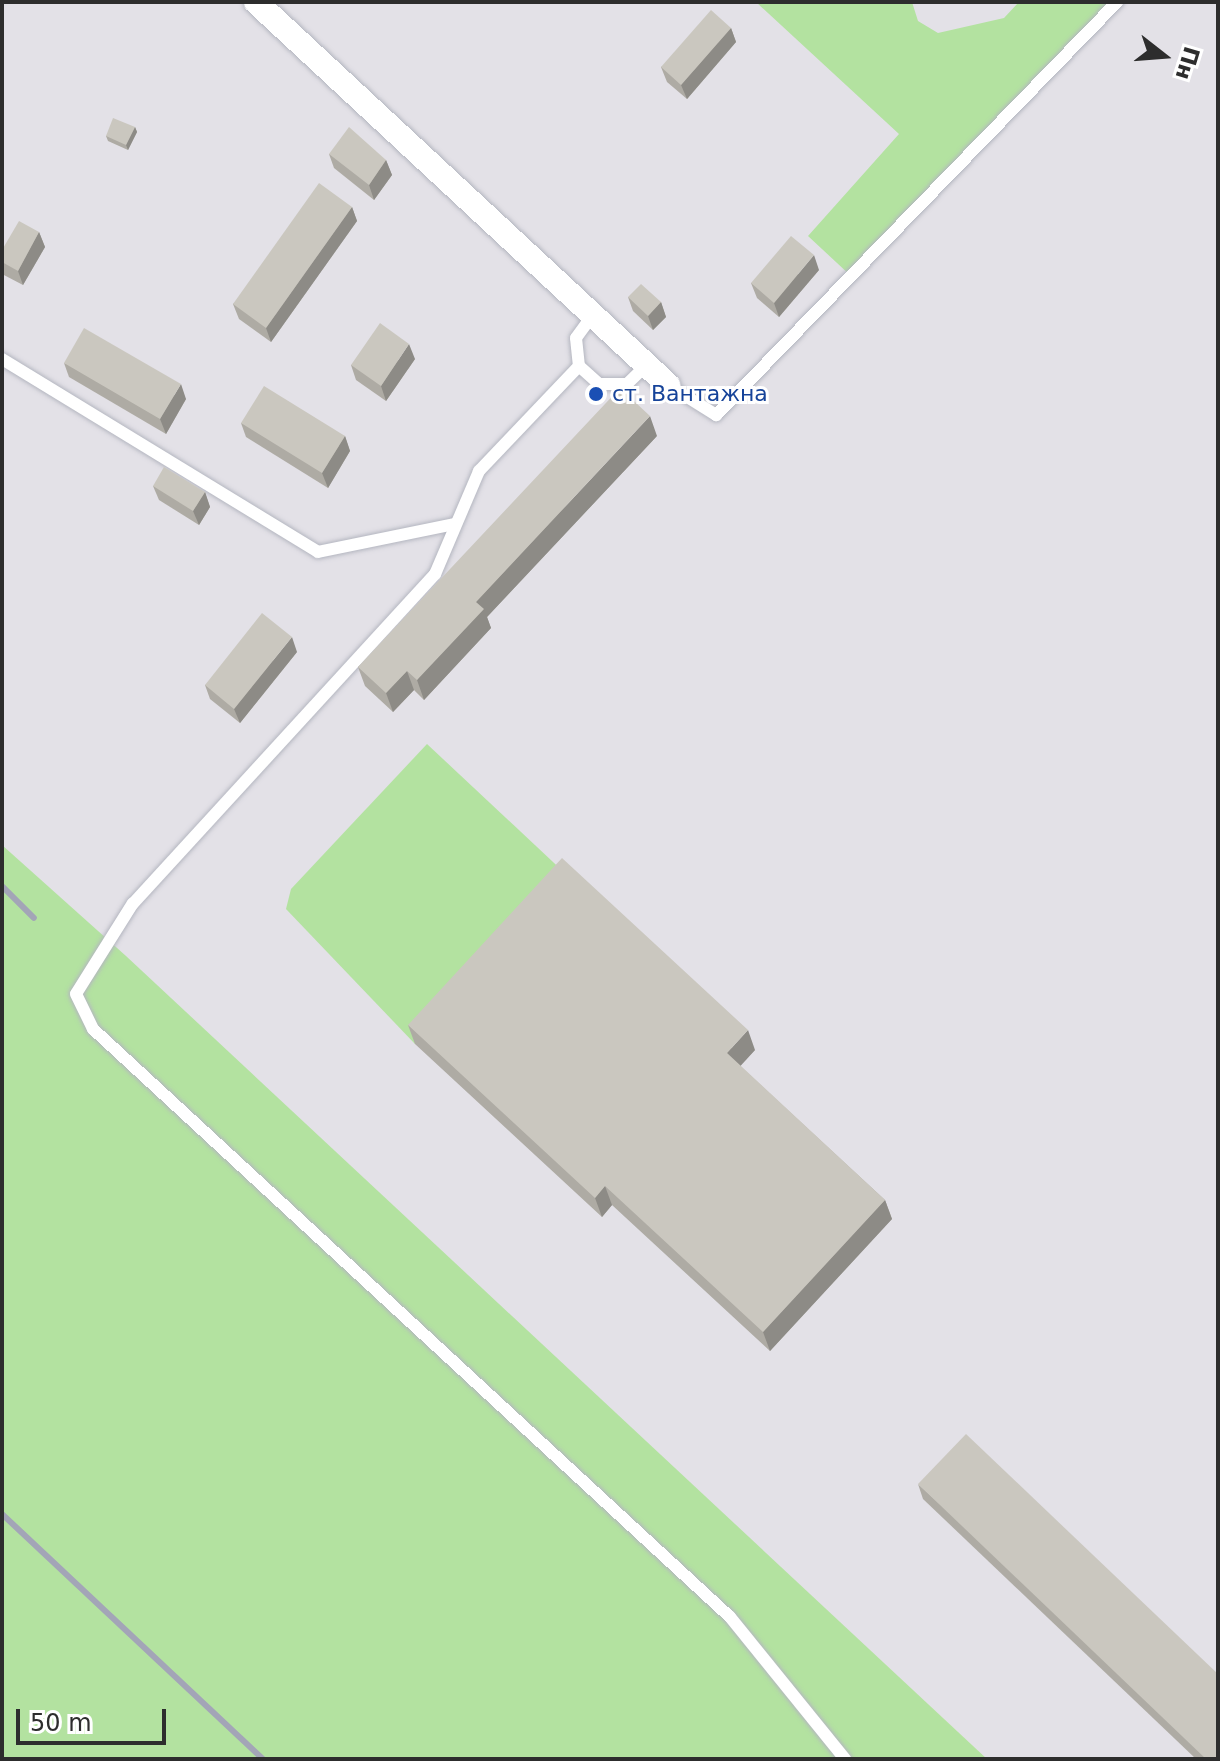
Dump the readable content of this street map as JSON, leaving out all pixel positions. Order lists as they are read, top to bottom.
{
  "places": ["ст. Вантажна"],
  "scale_bar": "50 m",
  "north": "right"
}
